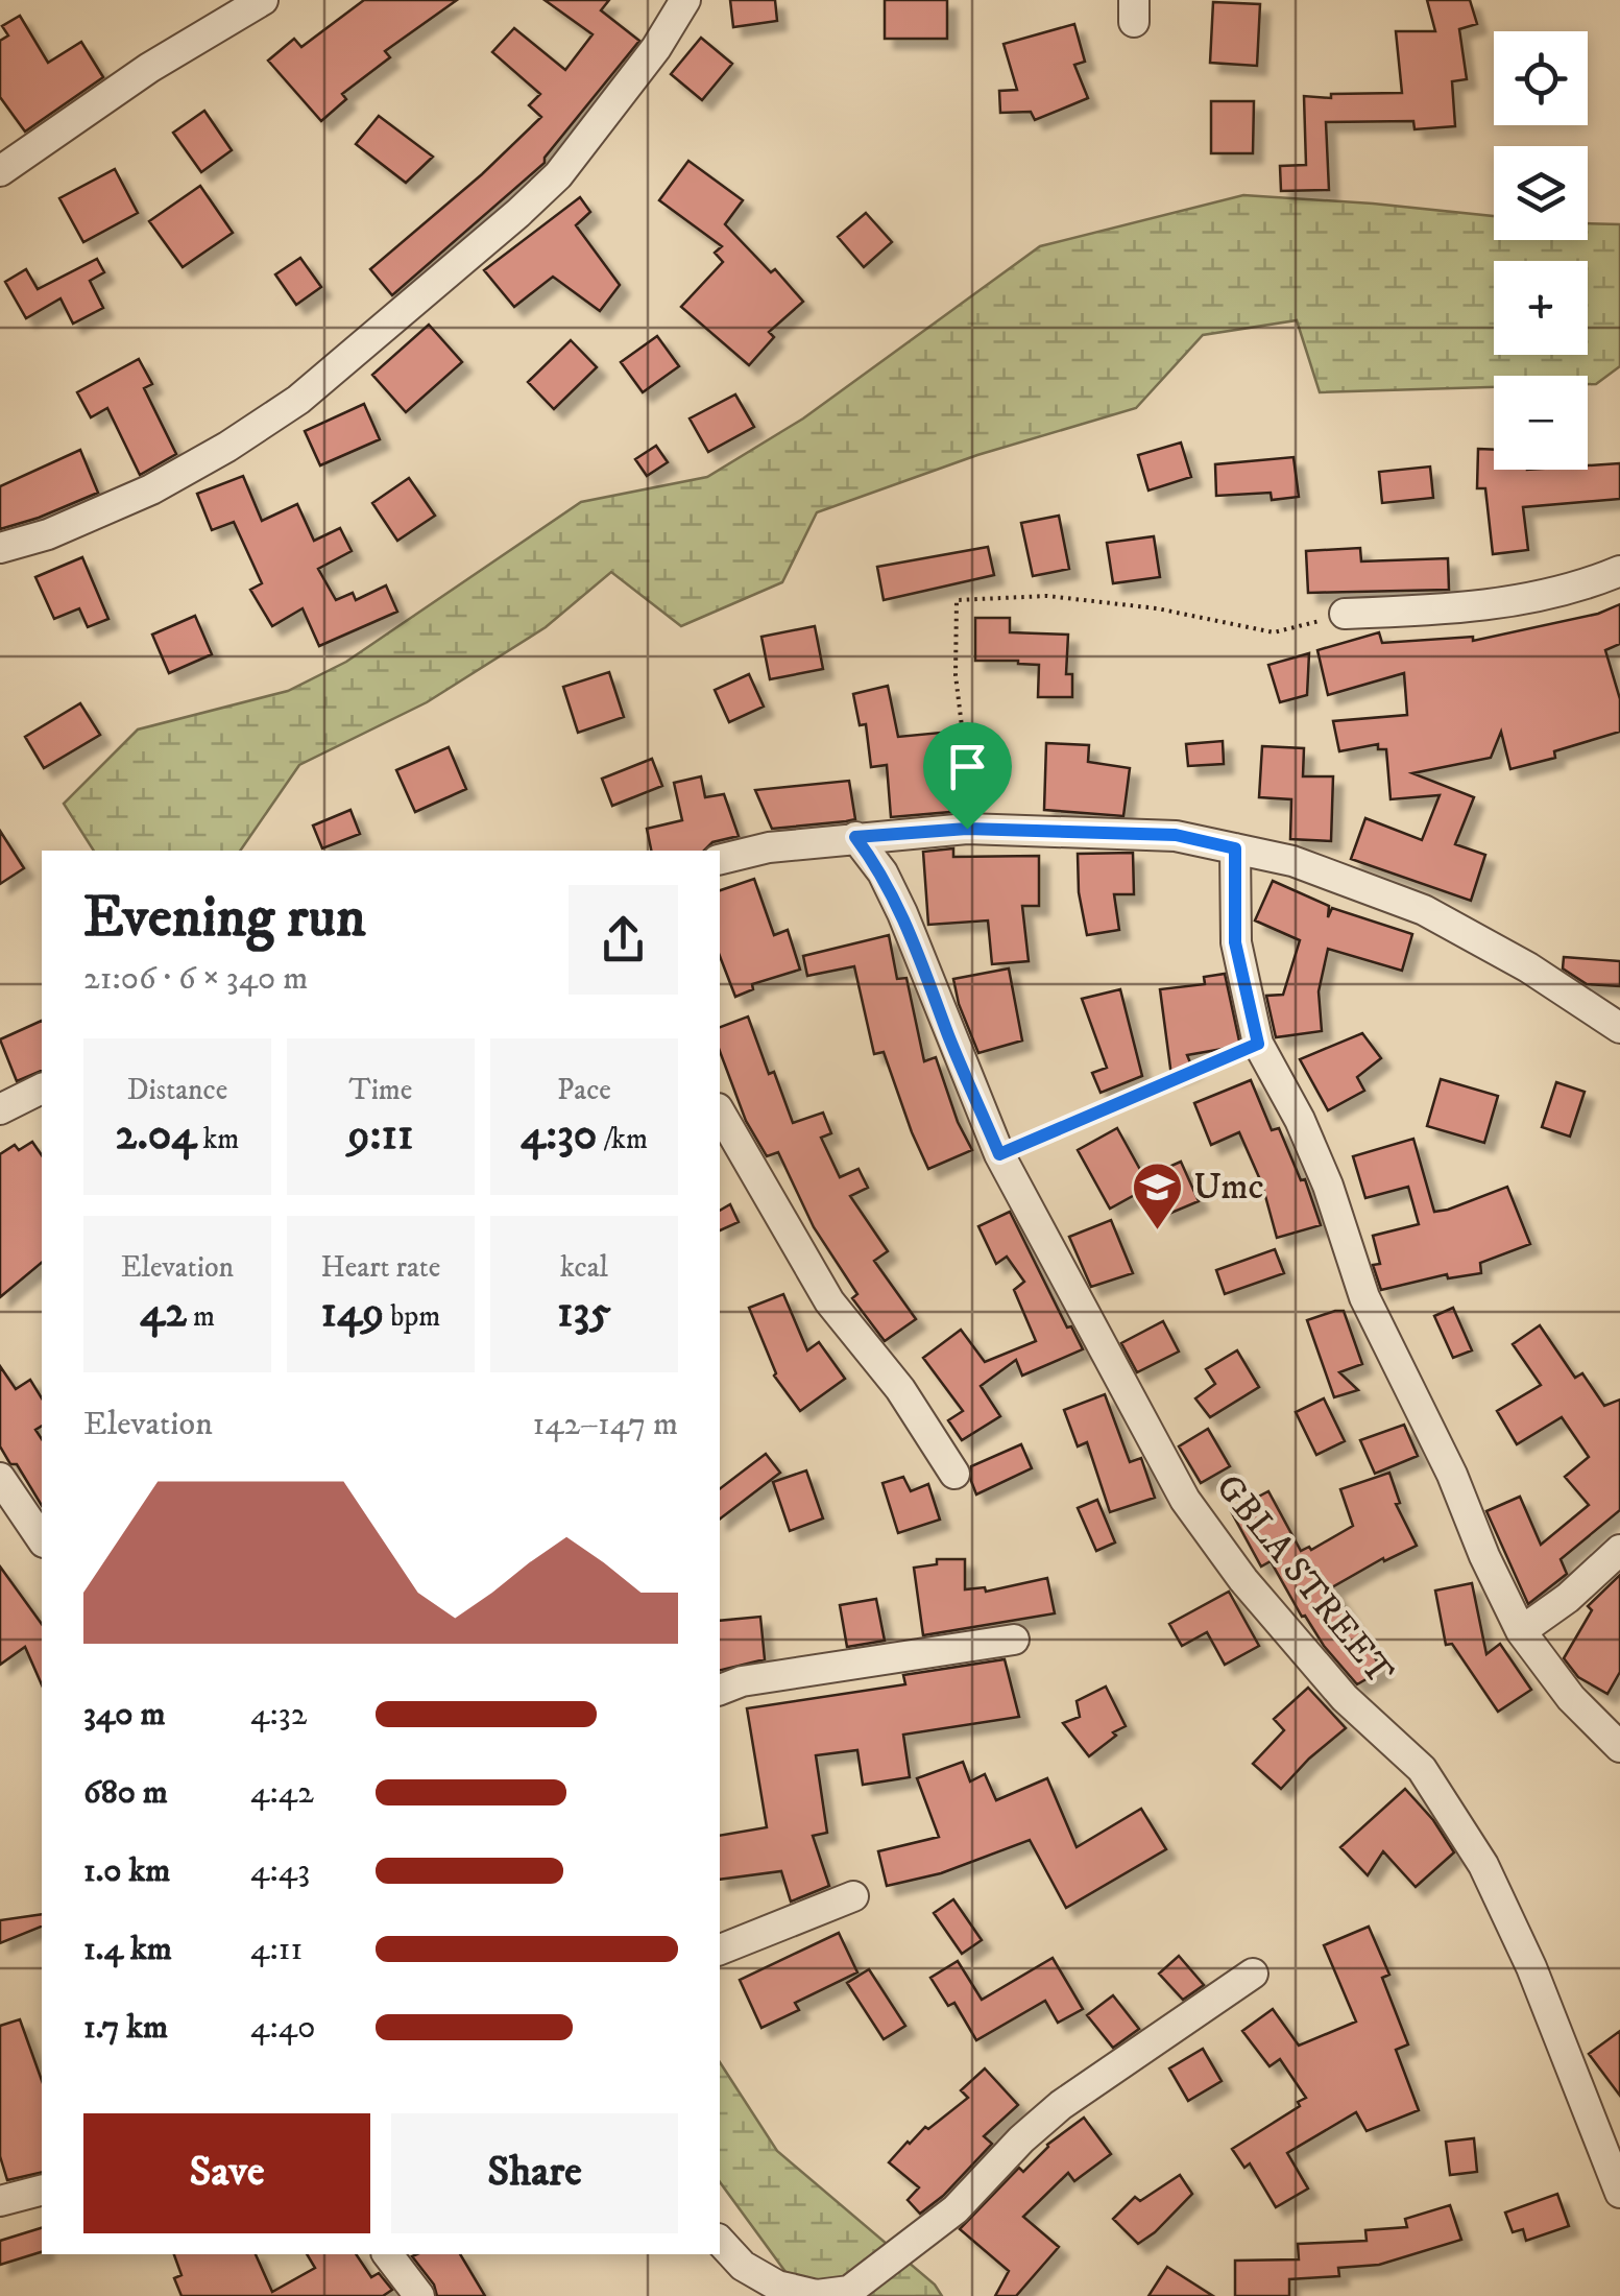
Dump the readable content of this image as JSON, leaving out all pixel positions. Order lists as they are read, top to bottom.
{
  "streets": {
    "street": ["GBLA STREET"]
  },
  "places": {
    "school or university": ["Umc"]
  },
  "page": {
    "map_buttons": ["+", "−"],
    "heading": ["Evening run", "21:06 · 6 × 340 m"],
    "stats": [
      ["Distance", "2.04 km"],
      ["Time", "9:11"],
      ["Pace", "4:30 /km"],
      ["Elevation", "42 m"],
      ["Heart rate", "149 bpm"],
      ["kcal", "135"]
    ],
    "chart": ["Elevation", "142–147 m"],
    "list": [
      {
        "name": "340 m",
        "note": "4:32"
      },
      {
        "name": "680 m",
        "note": "4:42"
      },
      {
        "name": "1.0 km",
        "note": "4:43"
      },
      {
        "name": "1.4 km",
        "note": "4:11"
      },
      {
        "name": "1.7 km",
        "note": "4:40"
      }
    ],
    "buttons": ["Save", "Share"]
  }
}
